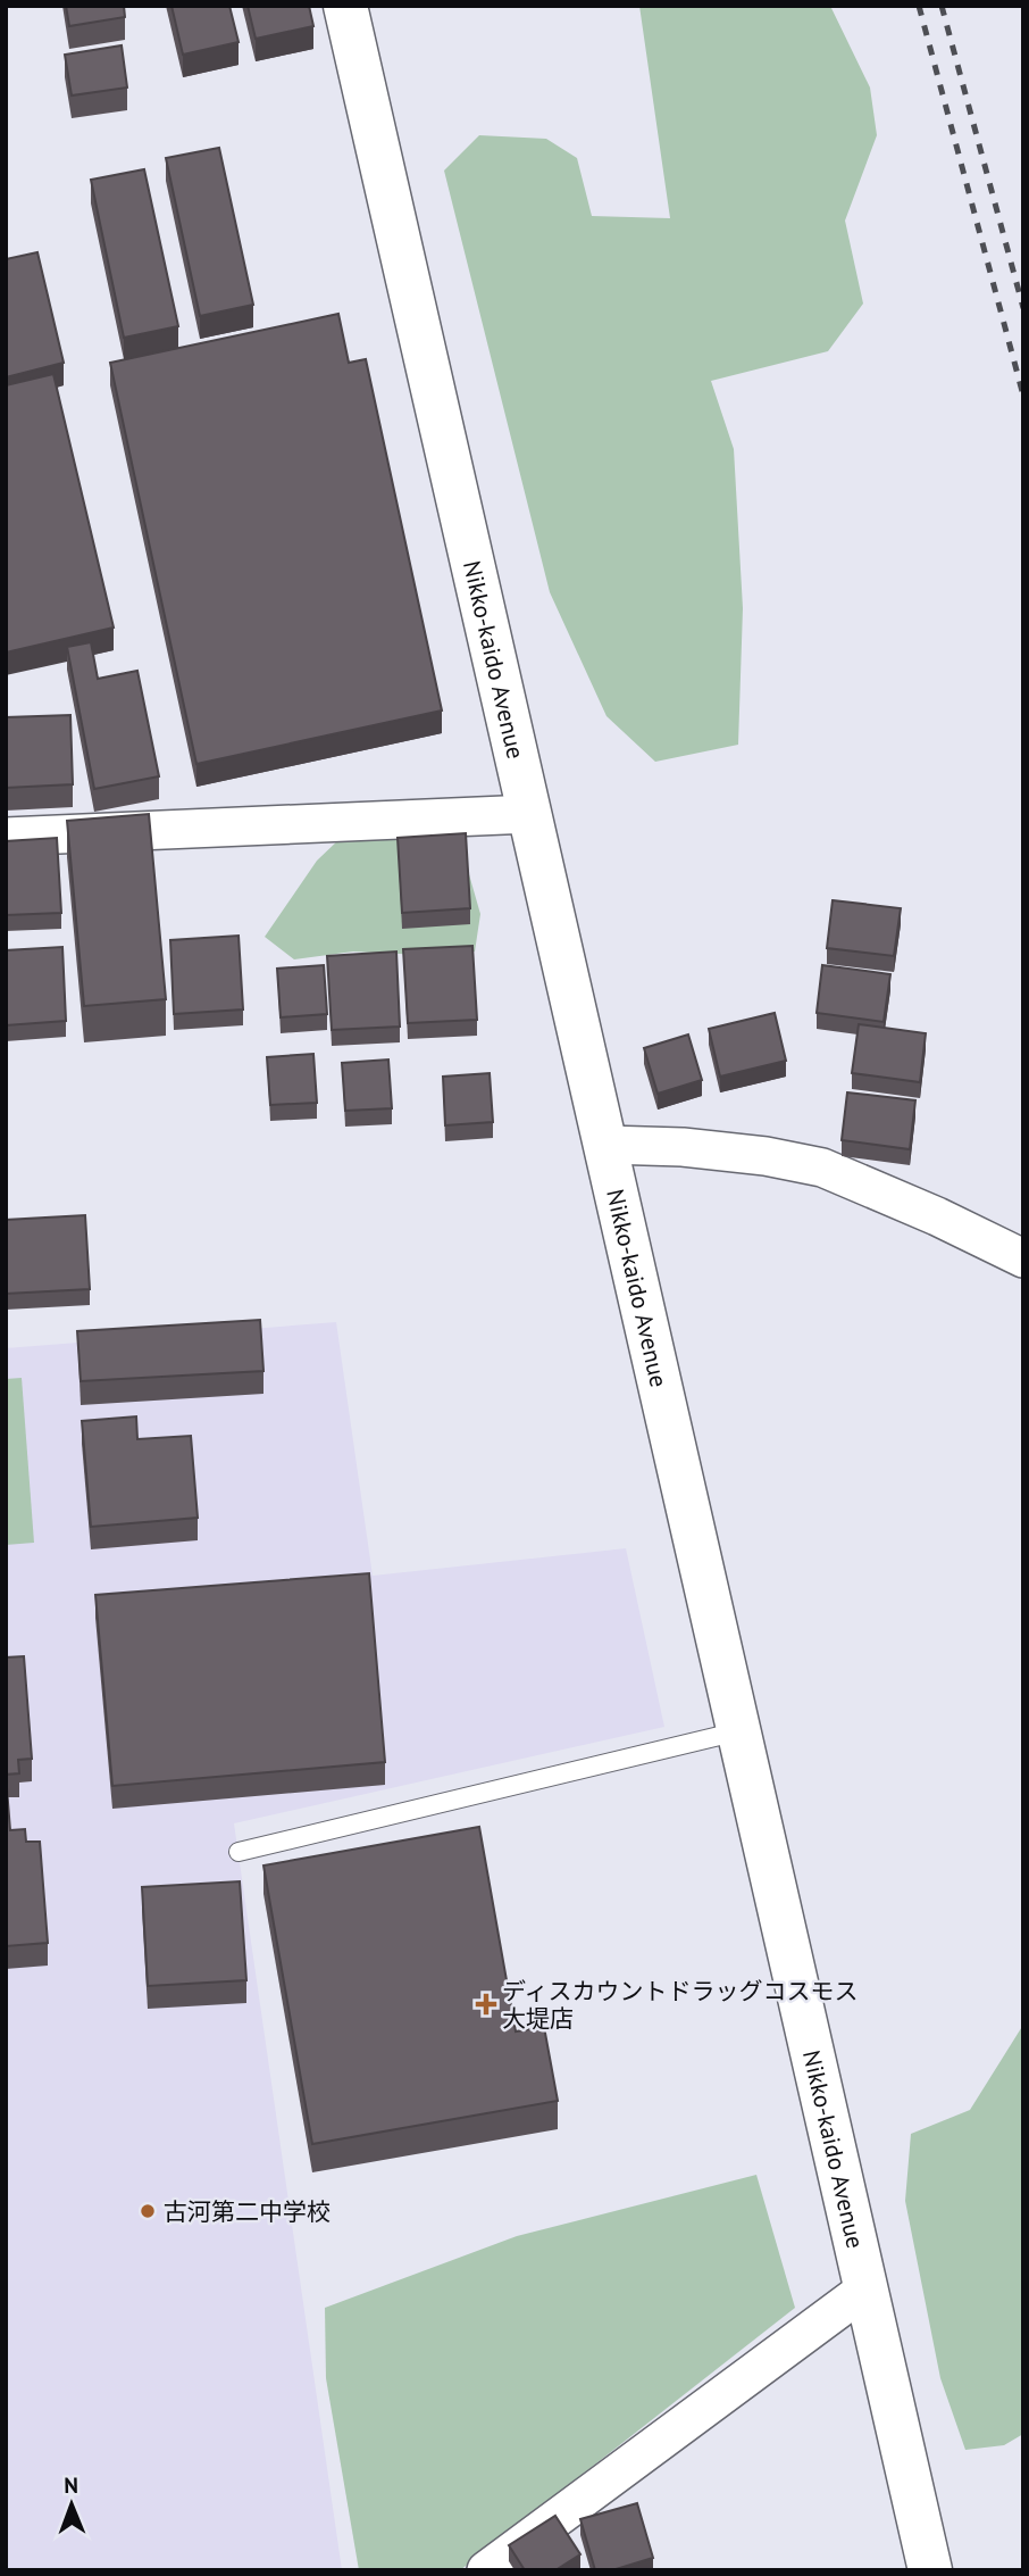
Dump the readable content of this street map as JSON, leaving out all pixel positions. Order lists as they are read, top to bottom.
{
  "streets": {
    "main road": ["Nikko-kaido Avenue"]
  },
  "places": {
    "health": ["ディスカウントドラッグコスモス 大堤店"],
    "other": ["古河第二中学校"]
  },
  "north": "top"
}
